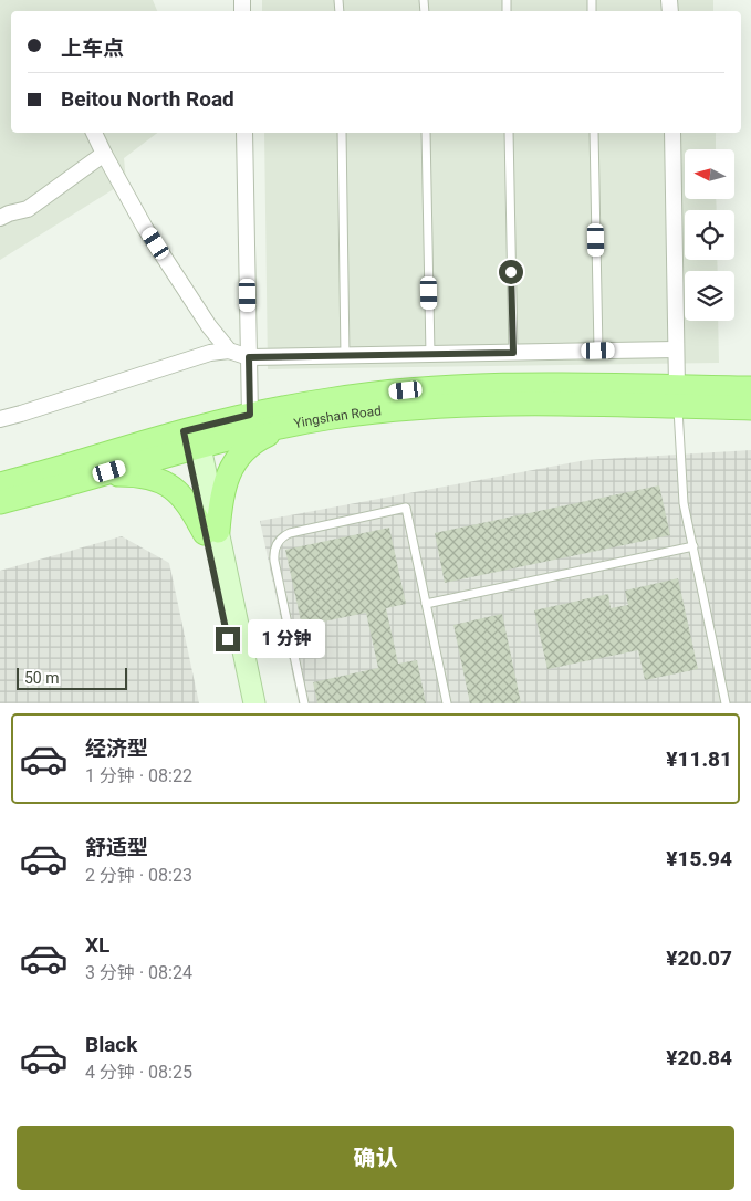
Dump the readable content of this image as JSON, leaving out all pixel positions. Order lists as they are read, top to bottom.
{
  "streets": {
    "main road": ["Yingshan Road"]
  },
  "scale_bar": "50 m",
  "north": "left",
  "page": {
    "banner": ["上车点", "Beitou North Road"],
    "bubble": "1 分钟",
    "scale": "50 m",
    "list": [
      {
        "name": "经济型",
        "note": "1 分钟 · 08:22",
        "value": "¥11.81"
      },
      {
        "name": "舒适型",
        "note": "2 分钟 · 08:23",
        "value": "¥15.94"
      },
      {
        "name": "XL",
        "note": "3 分钟 · 08:24",
        "value": "¥20.07"
      },
      {
        "name": "Black",
        "note": "4 分钟 · 08:25",
        "value": "¥20.84"
      }
    ],
    "buttons": "确认"
  }
}
